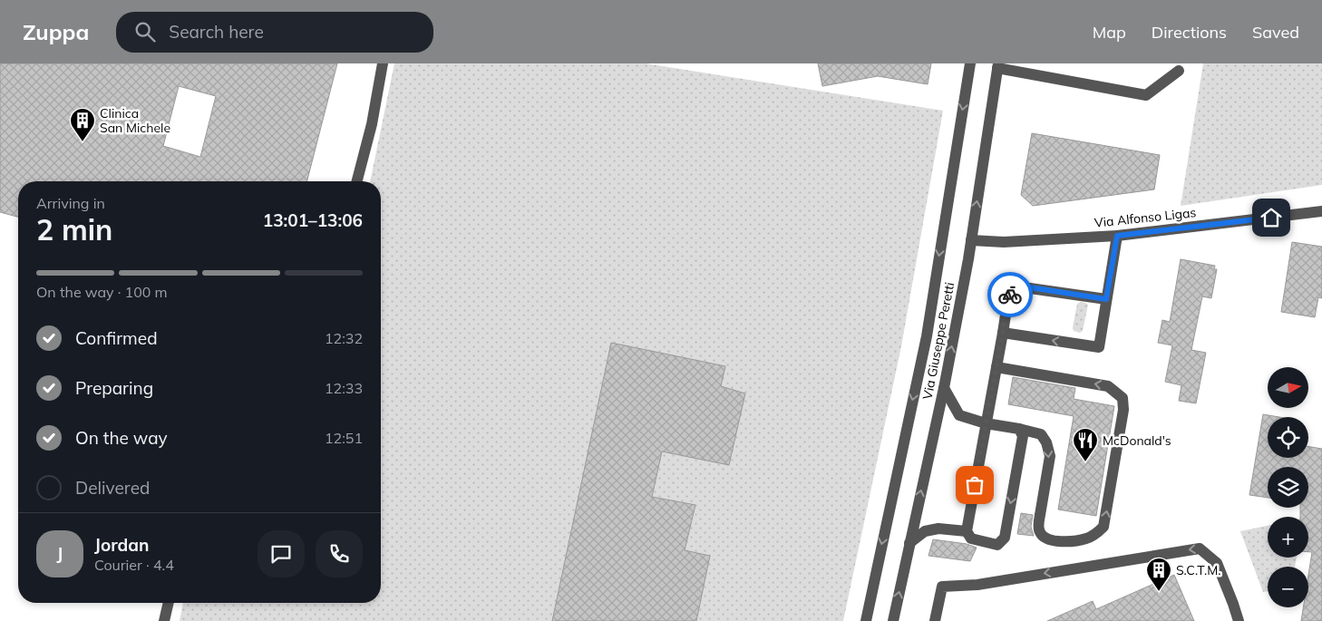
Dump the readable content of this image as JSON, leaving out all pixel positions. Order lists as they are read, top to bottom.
{
  "streets": {
    "street": ["Via Alfonso Ligas", "Via Giuseppe Peretti"]
  },
  "crossings": [
    ["Via Alfonso Ligas", "Via Giuseppe Peretti"]
  ],
  "places": {
    "building": ["Clinica San Michele", "S.C.T.M."],
    "restaurant": ["McDonald's"]
  },
  "north": "right",
  "page": {
    "header": "Zuppa",
    "search": "Search here",
    "nav": ["Map", "Directions", "Saved"],
    "heading": ["2 min", "Arriving in", "13:01–13:06"],
    "panel": ["Jordan", "Courier · 4.4"],
    "bar": "On the way · 100 m",
    "list": [
      ["Confirmed", "12:32"],
      ["Preparing", "12:33"],
      ["On the way", "12:51"],
      "Delivered"
    ],
    "map_buttons": ["+", "−"],
    "round": "J"
  }
}
